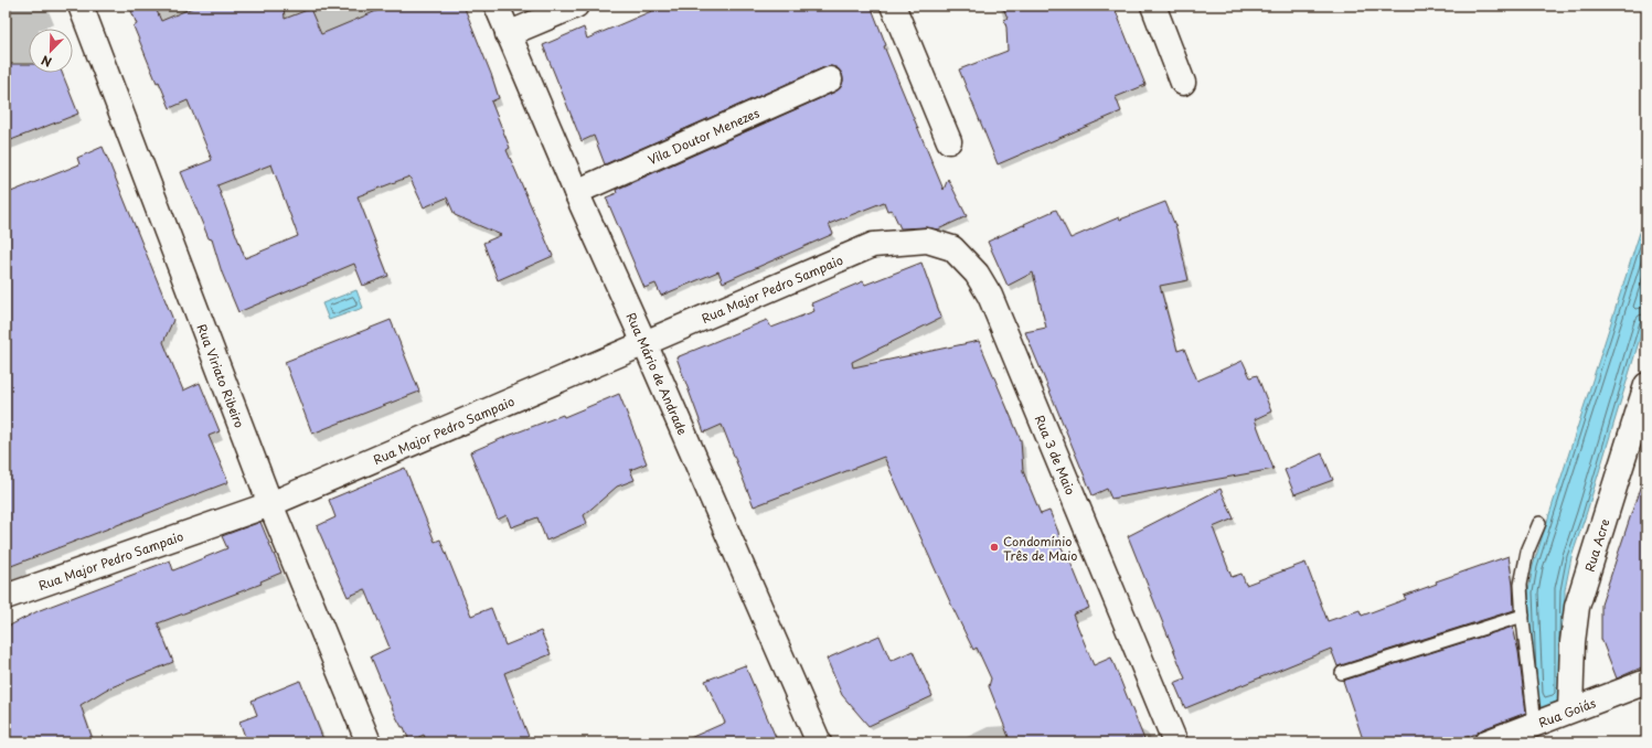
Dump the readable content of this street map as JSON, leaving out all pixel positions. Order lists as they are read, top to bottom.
{
  "streets": {
    "street": [
      "Vila Doutor Menezes",
      "Rua Major Pedro Sampaio",
      "Rua Mário de Andrade",
      "Rua Viriato Ribeiro",
      "Rua 3 de Maio",
      "Rua Acre",
      "Rua Goiás"
    ]
  },
  "crossings": [
    ["Vila Doutor Menezes", "Rua Mário de Andrade"],
    ["Rua Major Pedro Sampaio", "Rua Mário de Andrade"],
    ["Rua Major Pedro Sampaio", "Rua Viriato Ribeiro"],
    ["Rua Major Pedro Sampaio", "Rua 3 de Maio"],
    ["Rua Acre", "Rua Goiás"]
  ],
  "places": ["Condomínio Três de Maio"],
  "north": "bottom left"
}
